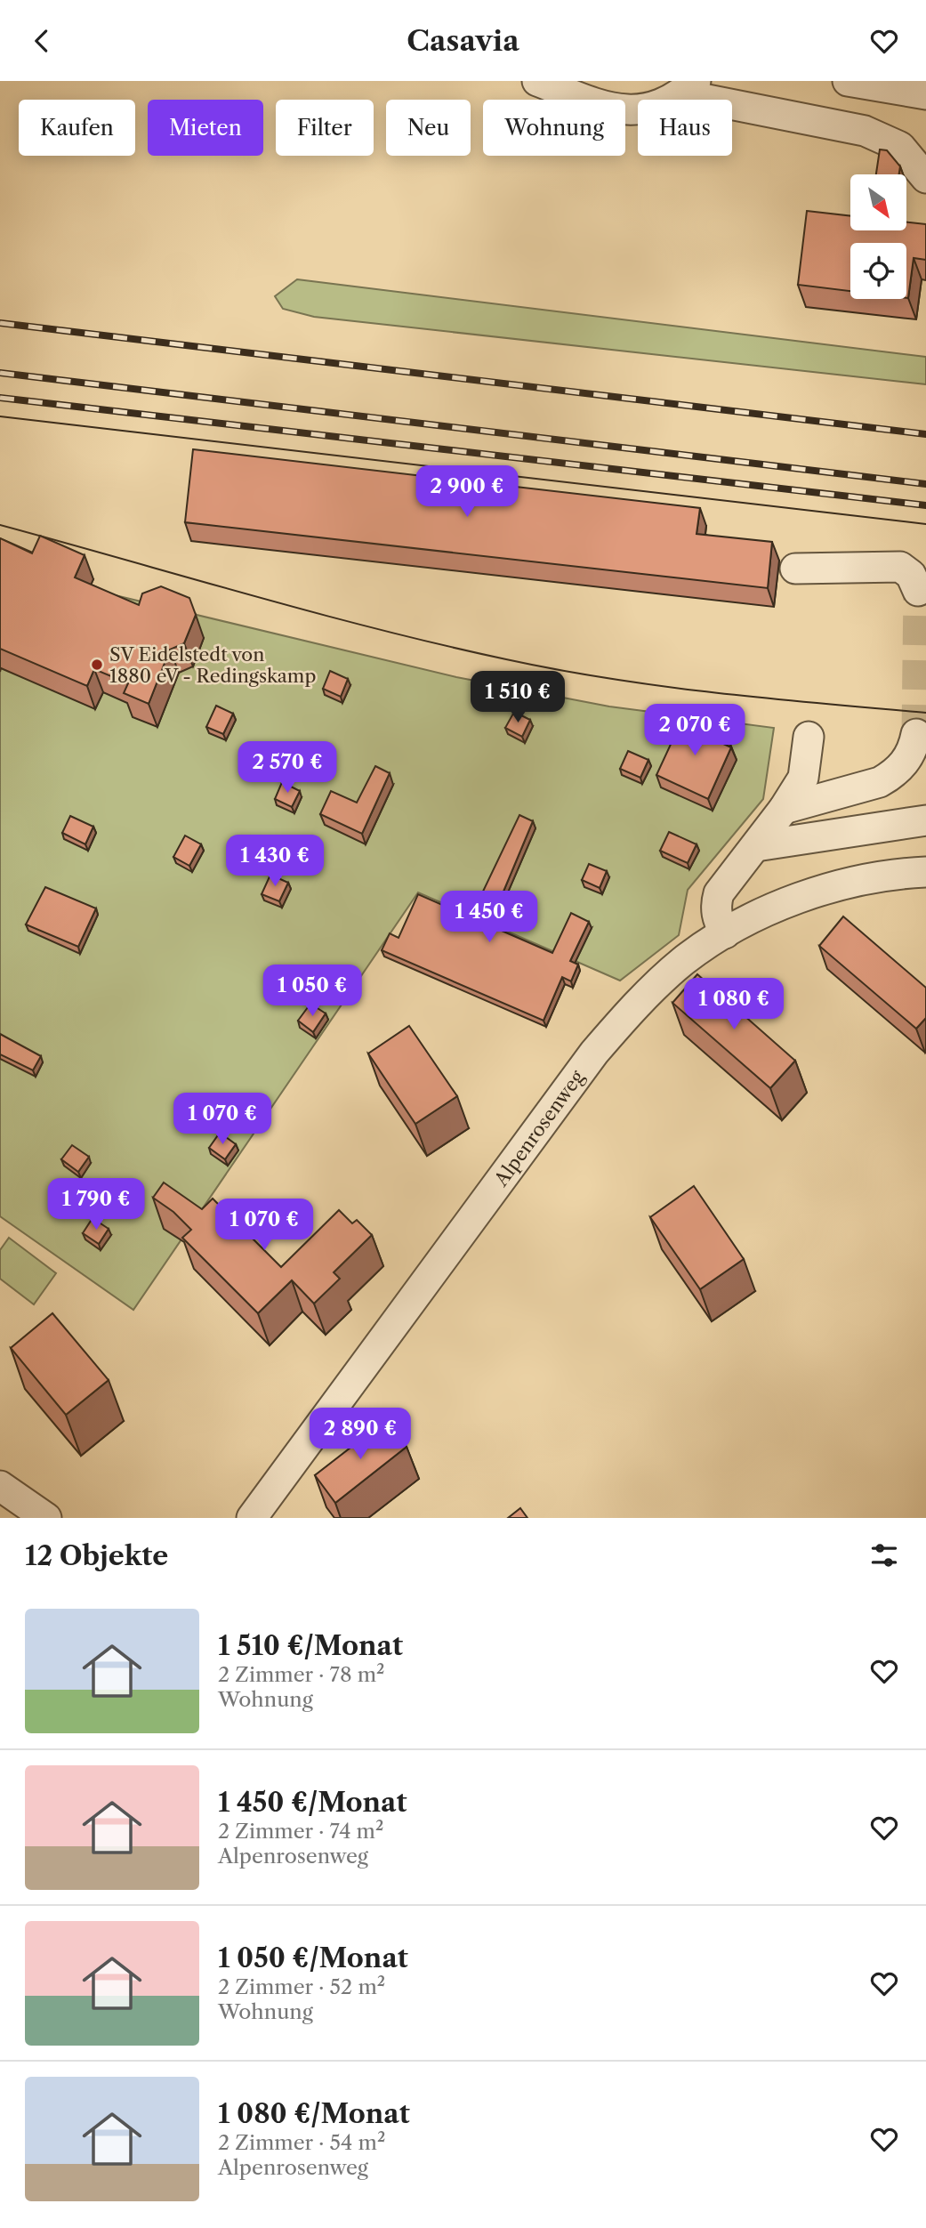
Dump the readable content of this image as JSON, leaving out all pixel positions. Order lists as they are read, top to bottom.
{
  "streets": {
    "street": ["Alpenrosenweg"]
  },
  "places": ["SV Eidelstedt von 1880 eV - Redingskamp"],
  "north": "bottom right",
  "page": {
    "header": "Casavia",
    "chip": [
      "Kaufen",
      "Mieten",
      "Filter",
      "Neu",
      "Wohnung",
      "Haus"
    ],
    "price": [
      "2 900 €",
      "1 510 €",
      "2 070 €",
      "2 570 €",
      "1 430 €",
      "1 450 €",
      "1 050 €",
      "1 080 €",
      "1 070 €",
      "1 790 €",
      "1 070 €",
      "2 890 €"
    ],
    "heading": "12 Objekte",
    "list": [
      {
        "name": "1 510 €/Monat",
        "note": "2 Zimmer · 78 m² · Wohnung"
      },
      {
        "name": "1 450 €/Monat",
        "note": "2 Zimmer · 74 m² · Alpenrosenweg"
      },
      {
        "name": "1 050 €/Monat",
        "note": "2 Zimmer · 52 m² · Wohnung"
      },
      {
        "name": "1 080 €/Monat",
        "note": "2 Zimmer · 54 m² · Alpenrosenweg"
      }
    ]
  }
}
